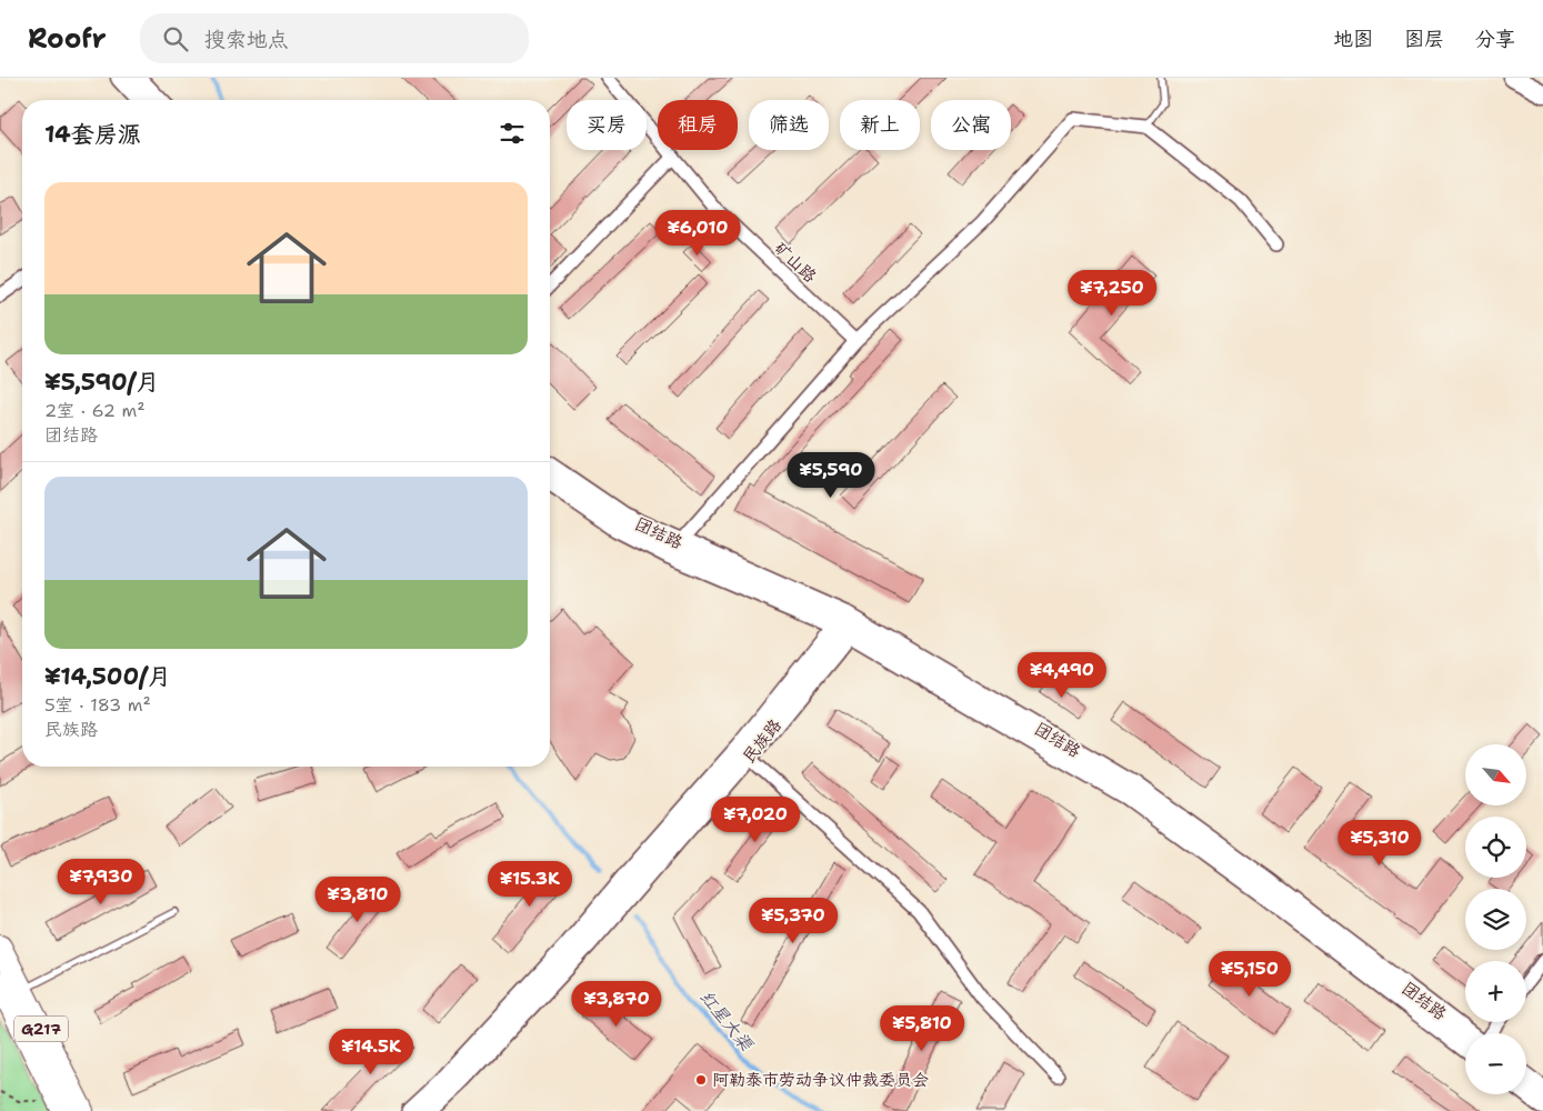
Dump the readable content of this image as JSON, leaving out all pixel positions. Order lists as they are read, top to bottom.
{
  "streets": {
    "highway": ["G217"],
    "main road": ["团结路"],
    "street": ["矿山路", "民族路"]
  },
  "crossings": [
    ["团结路", "民族路"]
  ],
  "water": ["红星大渠"],
  "places": ["阿勒泰市劳动争议仲裁委员会"],
  "north": "bottom right",
  "page": {
    "header": "Roofr",
    "search": "搜索地点",
    "nav": ["地图", "图层", "分享"],
    "chip": [
      "买房",
      "租房",
      "筛选",
      "新上",
      "公寓"
    ],
    "heading": "14套房源",
    "list": [
      {
        "name": "¥5,590/月",
        "note": "2室 · 62 m² · 团结路"
      },
      {
        "name": "¥14,500/月",
        "note": "5室 · 183 m² · 民族路"
      }
    ],
    "price": [
      "¥6,010",
      "¥7,250",
      "¥5,590",
      "¥4,490",
      "¥7,020",
      "¥5,310",
      "¥7,930",
      "¥15.3K",
      "¥3,810",
      "¥5,370",
      "¥5,150",
      "¥3,870",
      "¥5,810",
      "¥14.5K"
    ],
    "map_buttons": ["+", "−"]
  }
}
